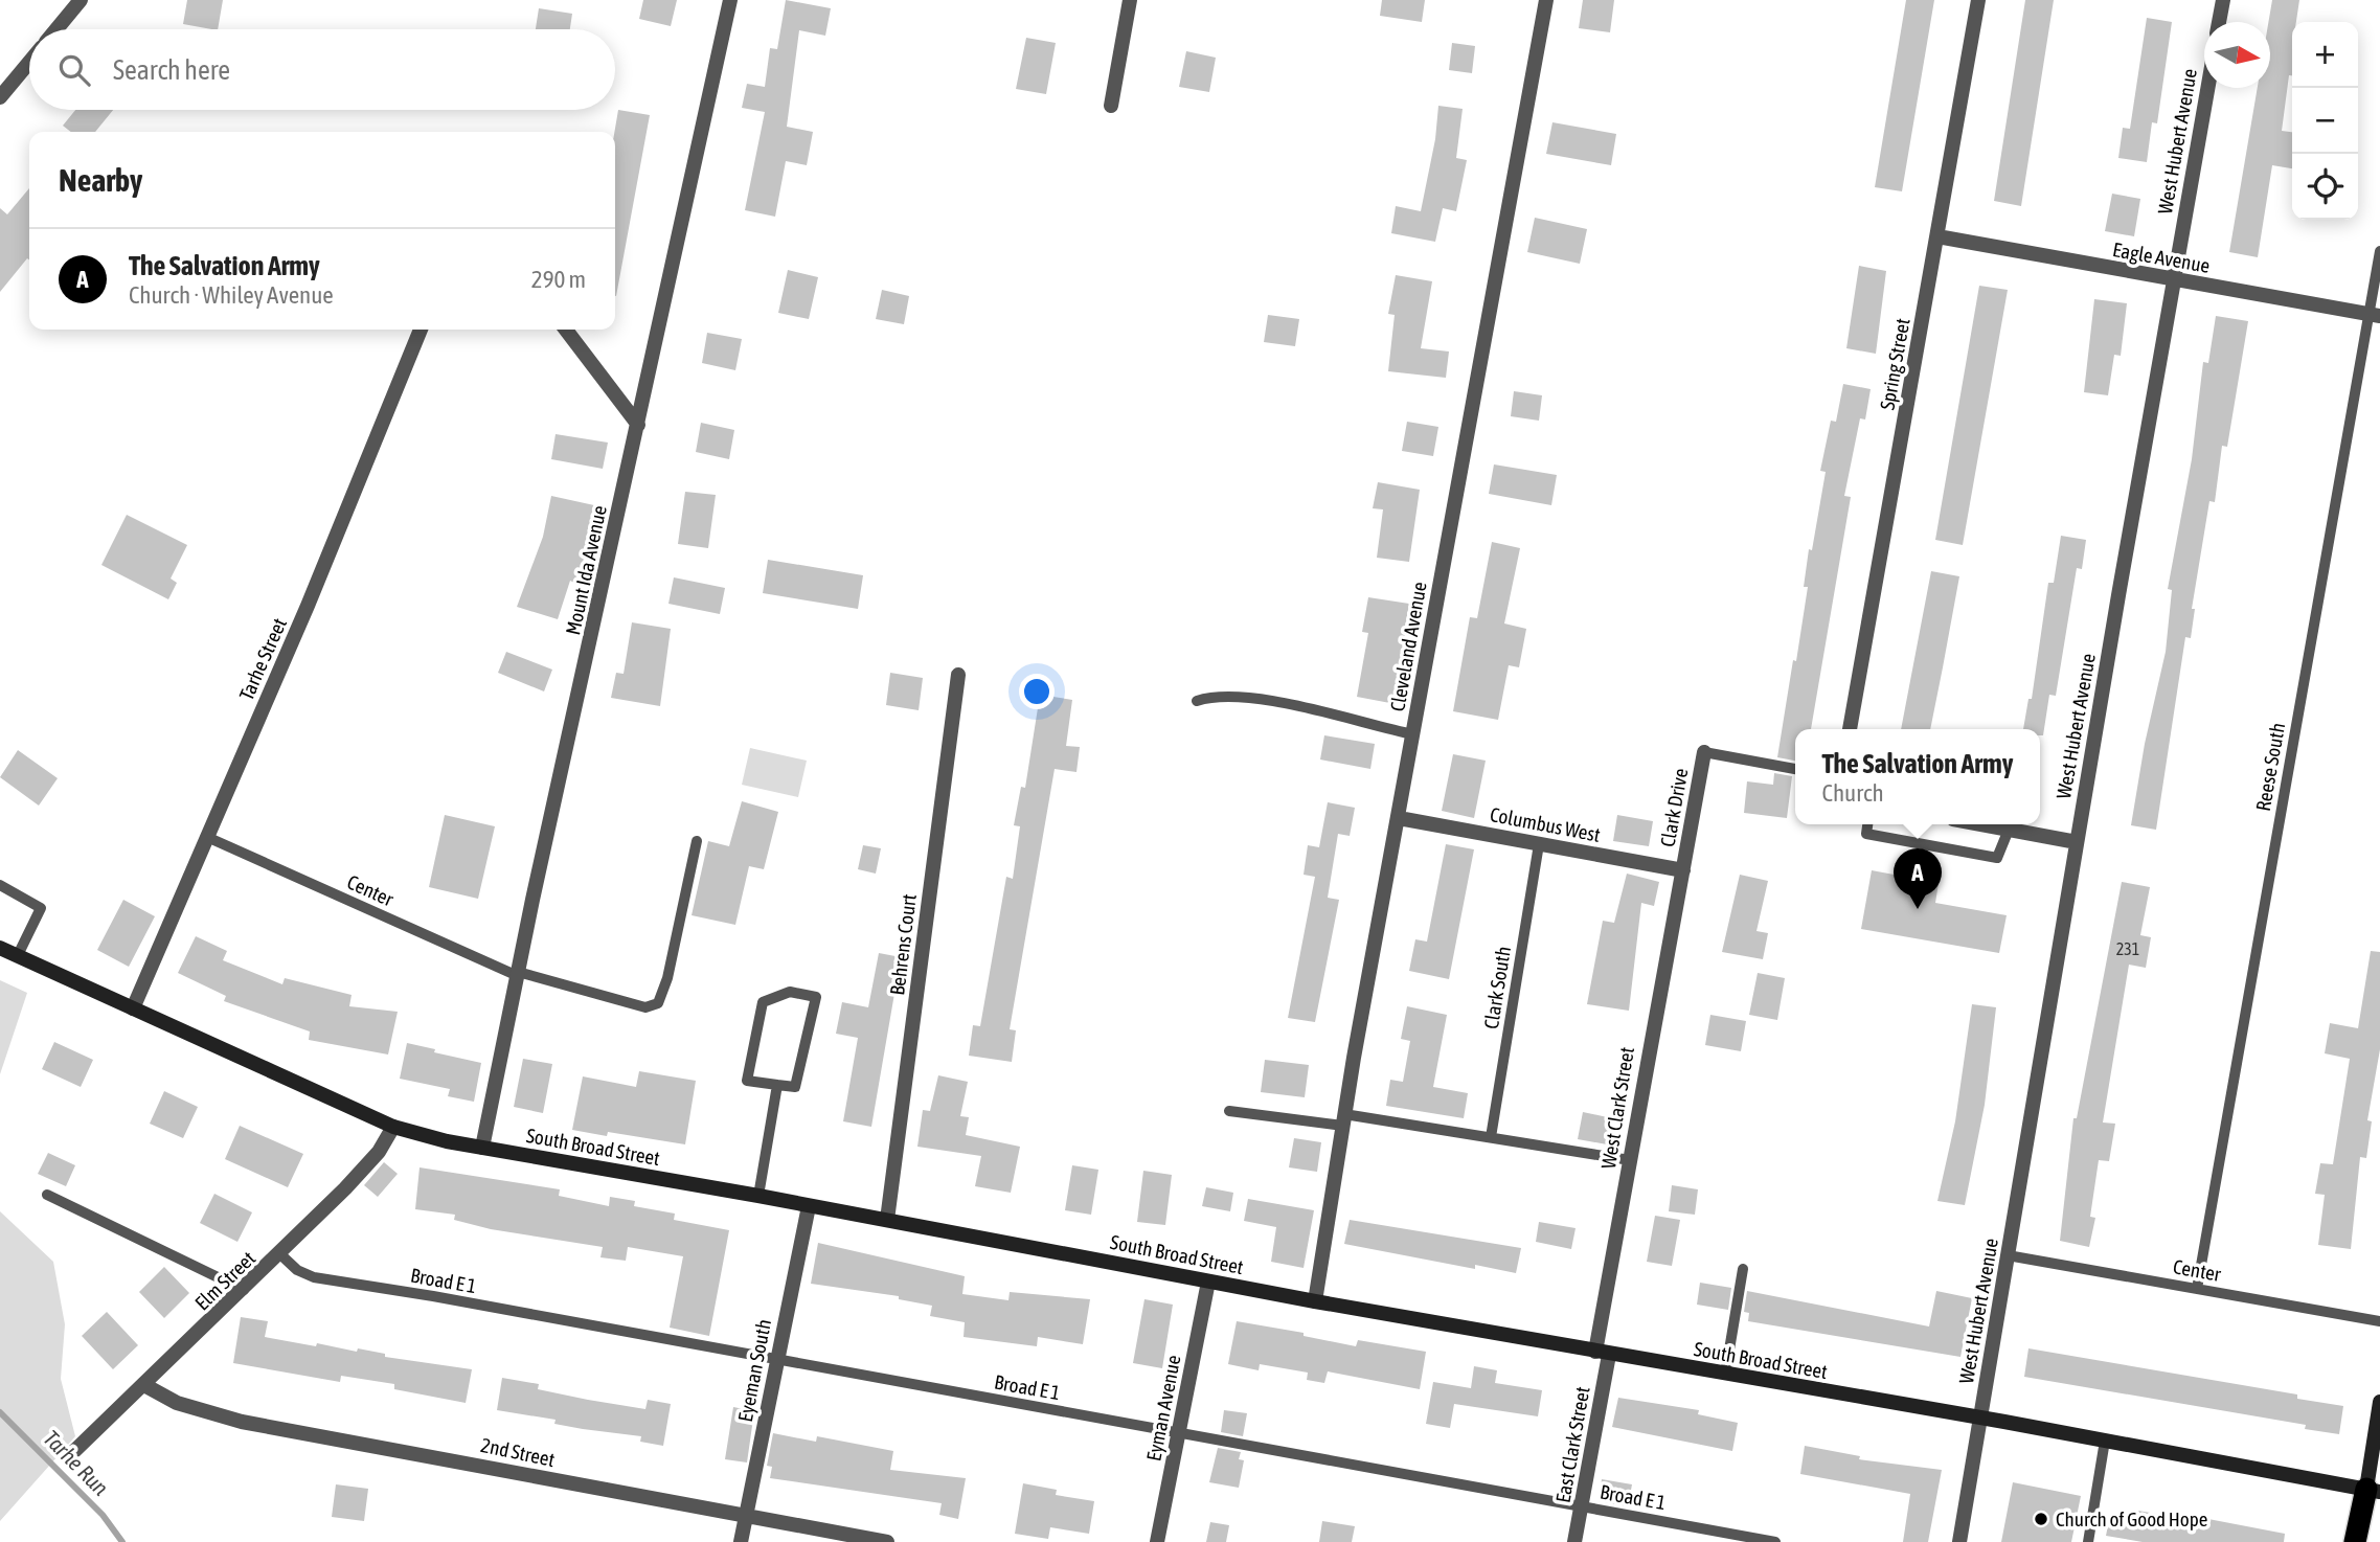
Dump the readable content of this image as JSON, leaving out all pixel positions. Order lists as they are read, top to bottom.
{
  "streets": {
    "street": [
      "West Hubert Avenue",
      "Eagle Avenue",
      "Spring Street",
      "Mount Ida Avenue",
      "Cleveland Avenue",
      "Tarhe Street",
      "Clark Drive",
      "Columbus West",
      "Behrens Court",
      "West Clark Street",
      "South Broad Street",
      "Elm Street",
      "Eyeman South",
      "Eyman Avenue",
      "East Clark Street",
      "2nd Street"
    ],
    "lane": [
      "Reese South",
      "Center",
      "Clark South",
      "Broad E 1"
    ]
  },
  "crossings": [
    ["West Hubert Avenue", "Eagle Avenue"],
    ["West Hubert Avenue", "Center"],
    ["West Hubert Avenue", "South Broad Street"],
    ["Eagle Avenue", "Spring Street"],
    ["Eagle Avenue", "Reese South"],
    ["Mount Ida Avenue", "Center"],
    ["Mount Ida Avenue", "South Broad Street"],
    ["Cleveland Avenue", "Columbus West"],
    ["Cleveland Avenue", "South Broad Street"],
    ["Tarhe Street", "Center"],
    ["Tarhe Street", "South Broad Street"],
    ["Reese South", "Center"],
    ["Clark Drive", "Columbus West"],
    ["Clark Drive", "West Clark Street"],
    ["Columbus West", "Clark South"],
    ["Columbus West", "West Clark Street"],
    ["Behrens Court", "South Broad Street"],
    ["West Clark Street", "South Broad Street"],
    ["West Clark Street", "East Clark Street"],
    ["South Broad Street", "Elm Street"],
    ["South Broad Street", "Eyeman South"],
    ["South Broad Street", "Eyman Avenue"],
    ["South Broad Street", "East Clark Street"],
    ["Elm Street", "Broad E 1"],
    ["Elm Street", "2nd Street"],
    ["Broad E 1", "Eyeman South"],
    ["Broad E 1", "Eyman Avenue"],
    ["Broad E 1", "East Clark Street"],
    ["Eyeman South", "2nd Street"]
  ],
  "water": ["Tarhe Run"],
  "places": ["Church of Good Hope"],
  "house_numbers": ["231"],
  "north": "right",
  "page": {
    "map_buttons": ["+", "−"],
    "search": "Search here",
    "heading": "Nearby",
    "list": [
      {
        "mark": "A",
        "name": "The Salvation Army",
        "note": "Church · Whiley Avenue",
        "value": "290 m"
      }
    ],
    "popup": ["The Salvation Army", "Church"],
    "pins": "A"
  }
}
